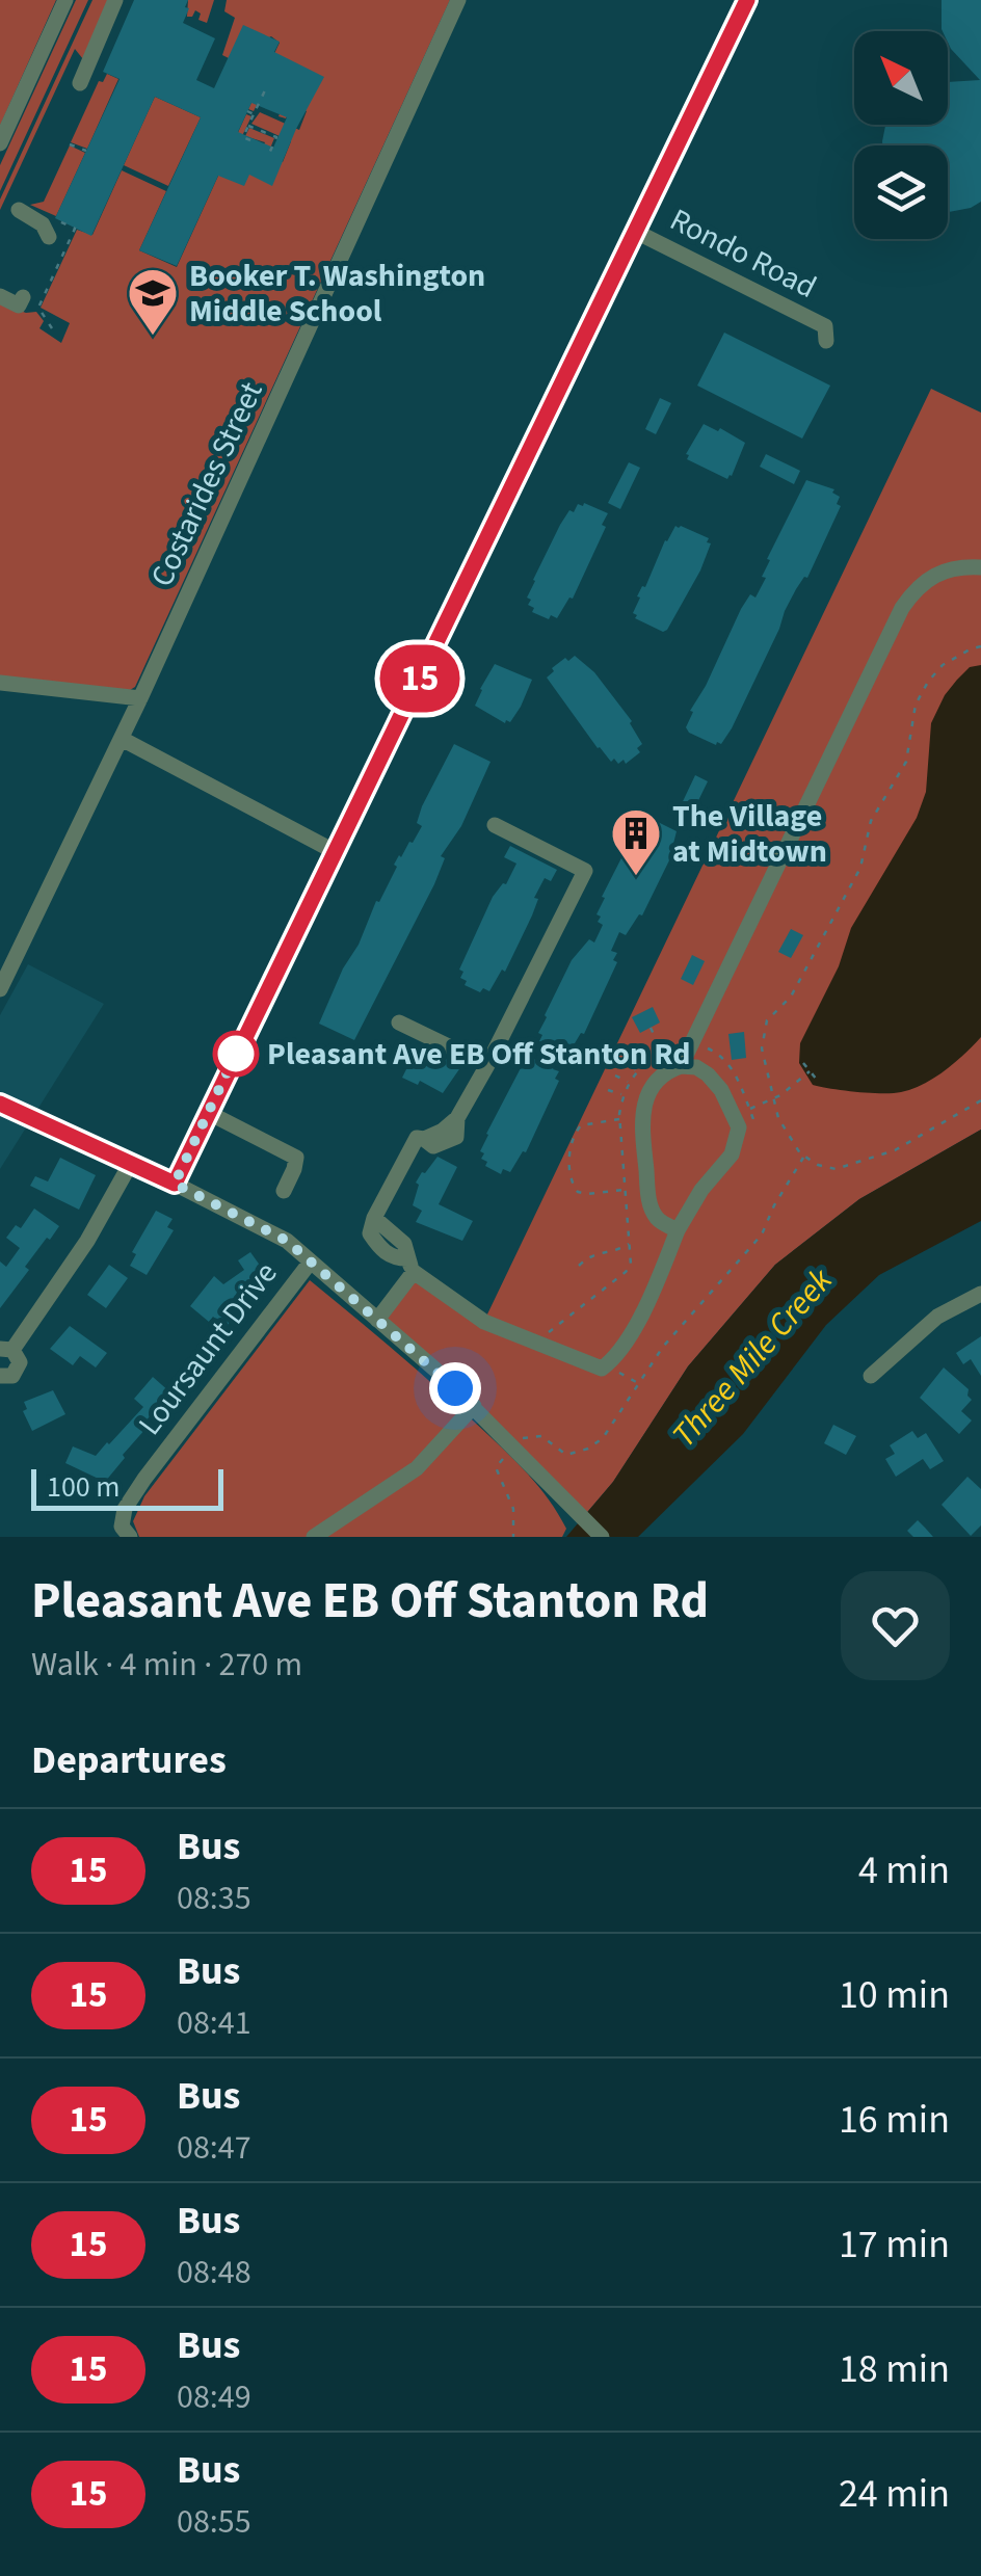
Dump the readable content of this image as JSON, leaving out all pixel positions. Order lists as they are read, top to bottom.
{
  "streets": {
    "street": ["Rondo Road", "Costarides Street", "Loursaunt Drive"]
  },
  "water": ["Three Mile Creek"],
  "places": {
    "school or university": ["Booker T. Washington Middle School"],
    "building": ["The Village at Midtown"],
    "other": ["Pleasant Ave EB Off Stanton Rd"]
  },
  "lines": ["bus line 15"],
  "scale_bar": "100 m",
  "north": "top left",
  "page": {
    "on_map": "15",
    "scale": "100 m",
    "heading": [
      ["Pleasant Ave EB Off Stanton Rd", "Walk · 4 min · 270 m"],
      "Departures"
    ],
    "list": [
      {
        "mark": "15",
        "name": "Bus",
        "note": "08:35",
        "value": "4 min"
      },
      {
        "mark": "15",
        "name": "Bus",
        "note": "08:41",
        "value": "10 min"
      },
      {
        "mark": "15",
        "name": "Bus",
        "note": "08:47",
        "value": "16 min"
      },
      {
        "mark": "15",
        "name": "Bus",
        "note": "08:48",
        "value": "17 min"
      },
      {
        "mark": "15",
        "name": "Bus",
        "note": "08:49",
        "value": "18 min"
      },
      {
        "mark": "15",
        "name": "Bus",
        "note": "08:55",
        "value": "24 min"
      }
    ]
  }
}
